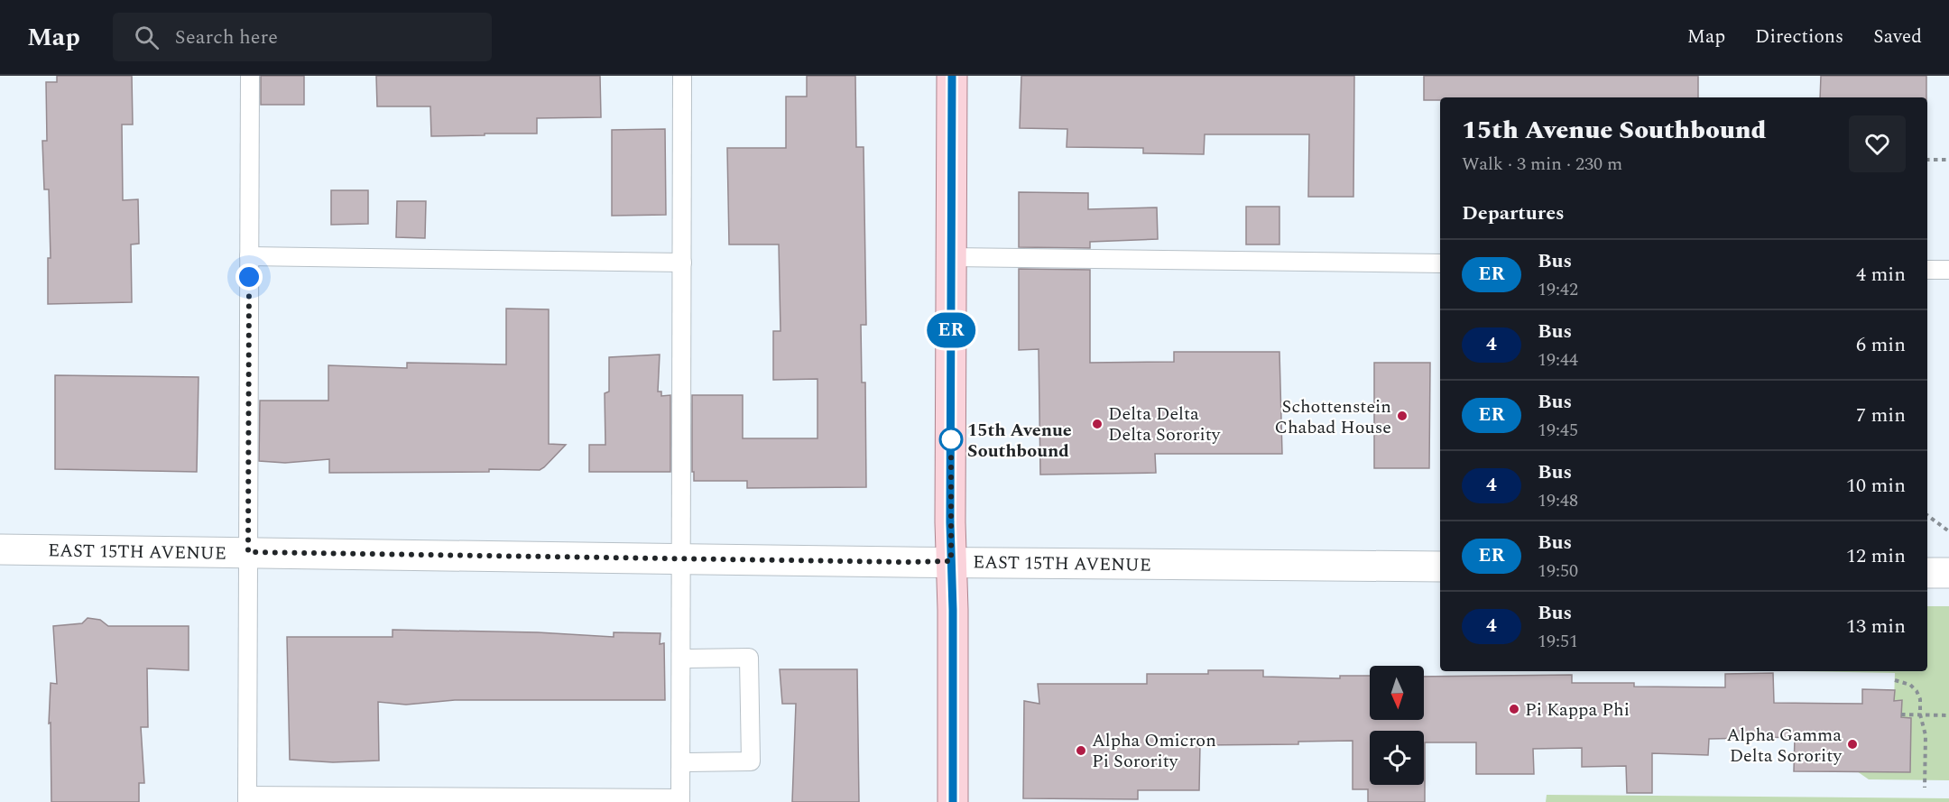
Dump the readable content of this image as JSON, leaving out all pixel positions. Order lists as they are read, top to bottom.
{
  "streets": {
    "street": ["EAST 15TH AVENUE"]
  },
  "places": [
    "Schottenstein Chabad House",
    "Delta Delta Delta Sorority",
    "15th Avenue Southbound",
    "Pi Kappa Phi",
    "Alpha Gamma Delta Sorority",
    "Alpha Omicron Pi Sorority"
  ],
  "lines": ["bus line ER"],
  "north": "bottom",
  "page": {
    "header": "Map",
    "search": "Search here",
    "nav": ["Map", "Directions", "Saved"],
    "on_map": "ER",
    "heading": [
      ["15th Avenue Southbound", "Walk · 3 min · 230 m"],
      "Departures"
    ],
    "list": [
      {
        "mark": "ER",
        "name": "Bus",
        "note": "19:42",
        "value": "4 min"
      },
      {
        "mark": "4",
        "name": "Bus",
        "note": "19:44",
        "value": "6 min"
      },
      {
        "mark": "ER",
        "name": "Bus",
        "note": "19:45",
        "value": "7 min"
      },
      {
        "mark": "4",
        "name": "Bus",
        "note": "19:48",
        "value": "10 min"
      },
      {
        "mark": "ER",
        "name": "Bus",
        "note": "19:50",
        "value": "12 min"
      },
      {
        "mark": "4",
        "name": "Bus",
        "note": "19:51",
        "value": "13 min"
      }
    ]
  }
}
